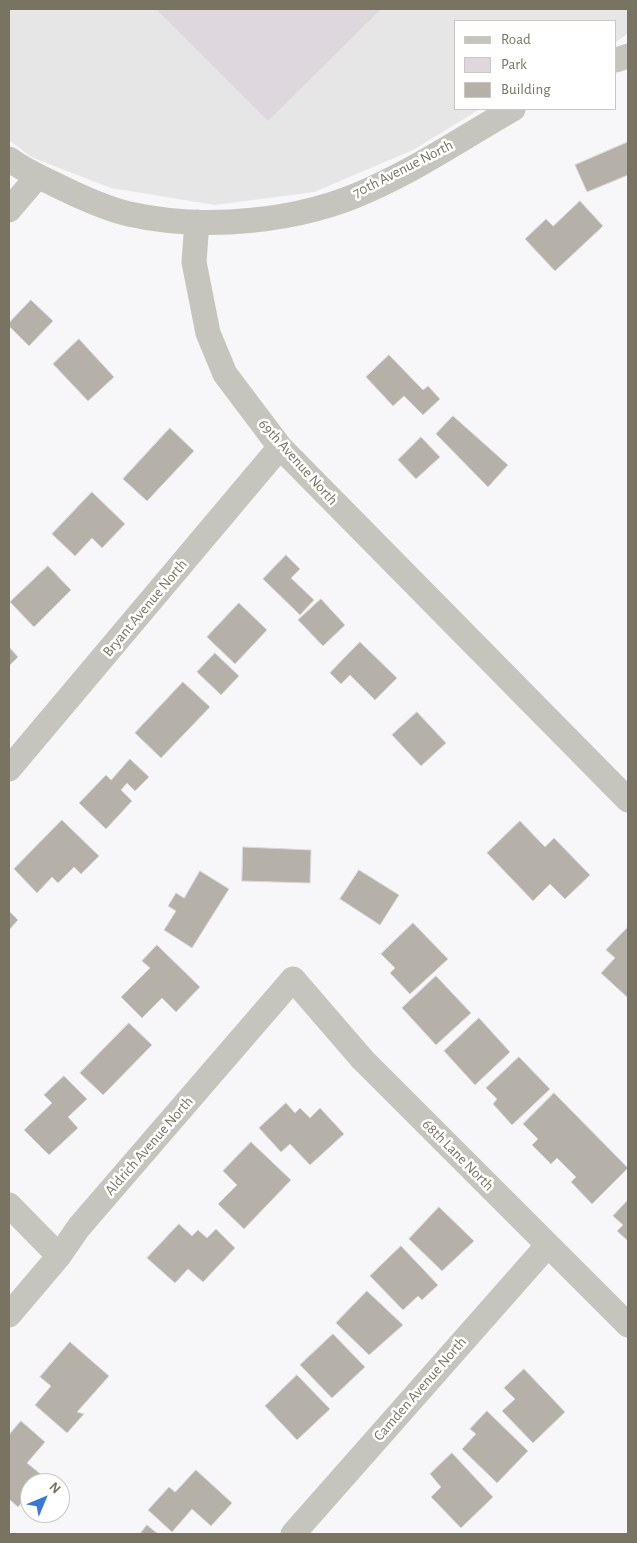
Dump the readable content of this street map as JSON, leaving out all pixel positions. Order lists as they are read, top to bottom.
{
  "streets": {
    "street": [
      "70th Avenue North",
      "69th Avenue North",
      "Bryant Avenue North",
      "Aldrich Avenue North",
      "68th Lane North",
      "Camden Avenue North"
    ]
  },
  "crossings": [
    ["70th Avenue North", "69th Avenue North"],
    ["69th Avenue North", "Bryant Avenue North"],
    ["Aldrich Avenue North", "68th Lane North"],
    ["68th Lane North", "Camden Avenue North"]
  ],
  "legend": ["Road", "Park", "Building"],
  "north": "top right"
}
